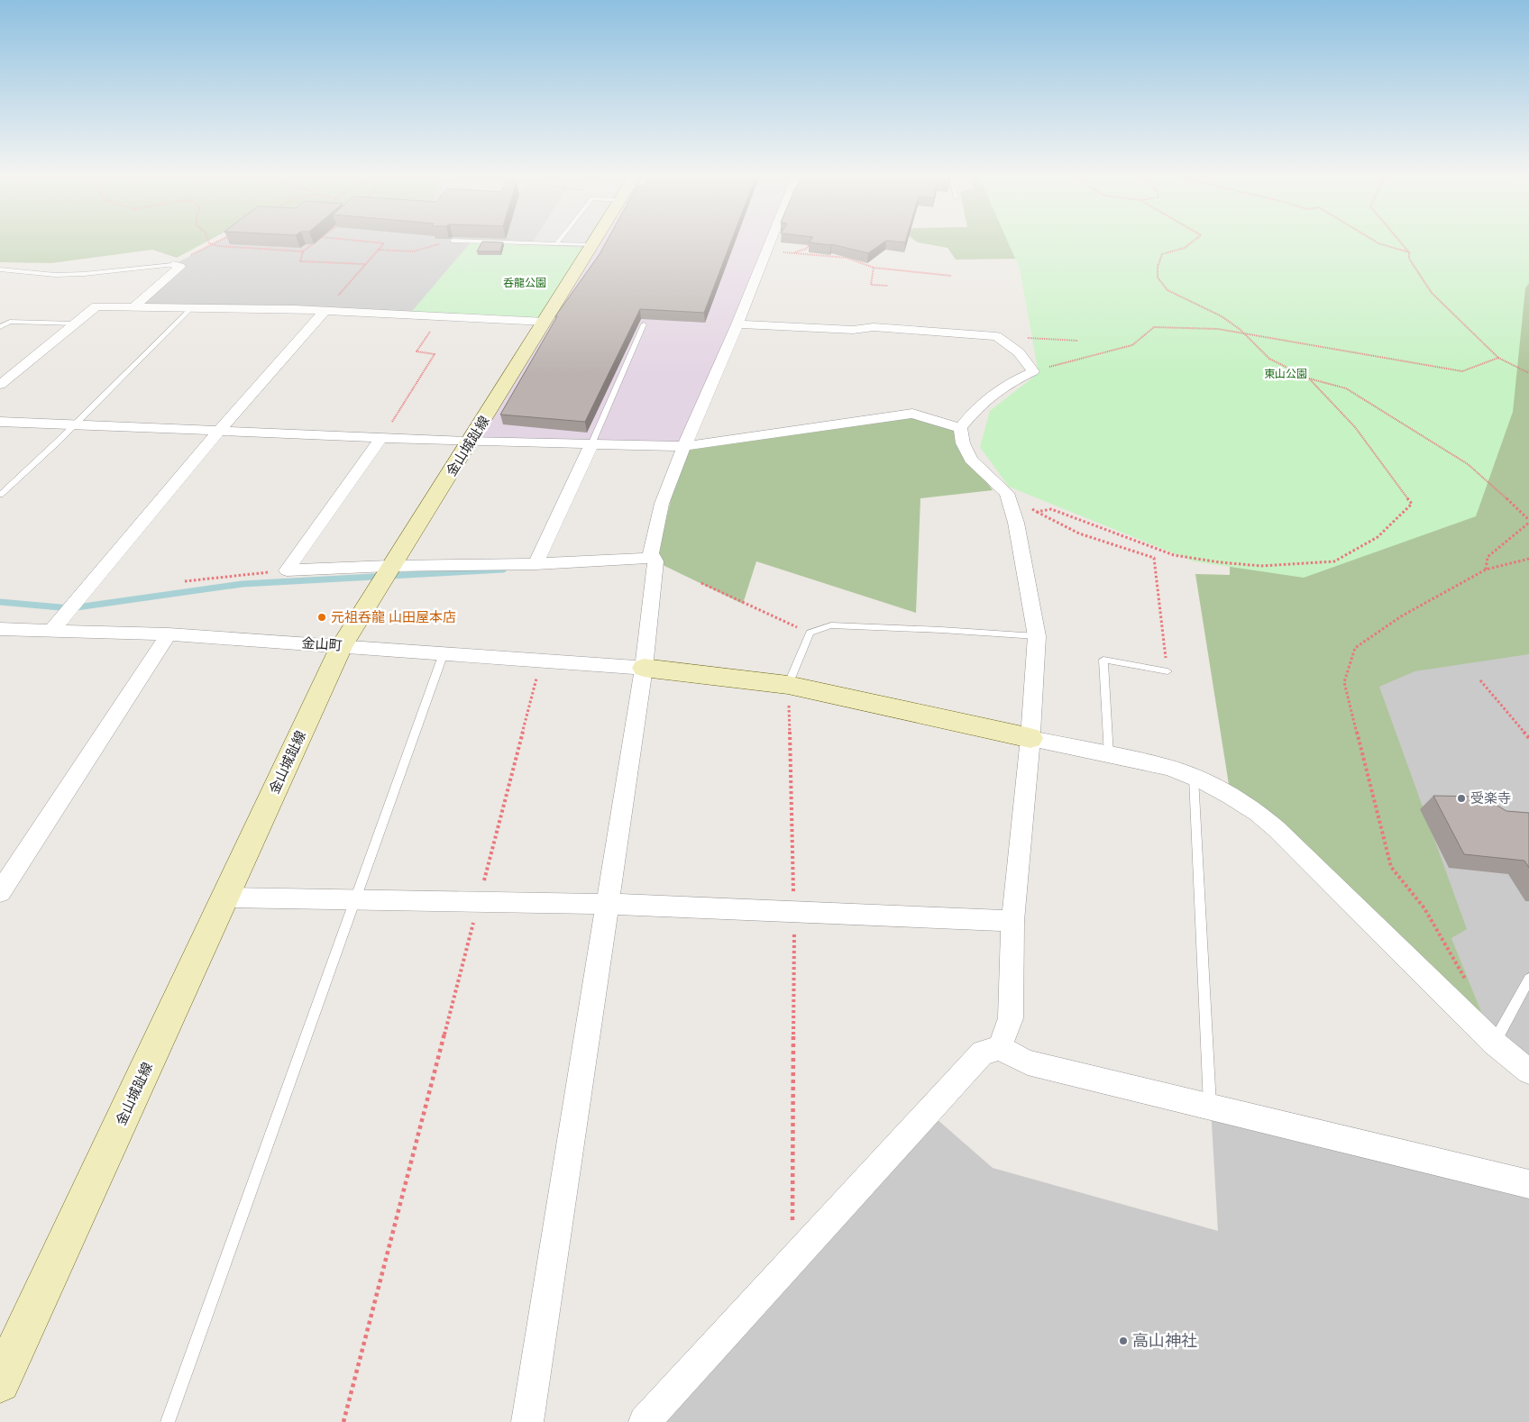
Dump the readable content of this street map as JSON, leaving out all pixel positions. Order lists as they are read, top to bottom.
{
  "streets": {
    "main road": ["金山城趾線"],
    "street": ["金山町"]
  },
  "crossings": [
    ["金山城趾線", "金山町"]
  ],
  "parks": ["呑龍公園", "東山公園"],
  "places": ["元祖呑龍 山田屋本店", "受楽寺", "高山神社"]
}
